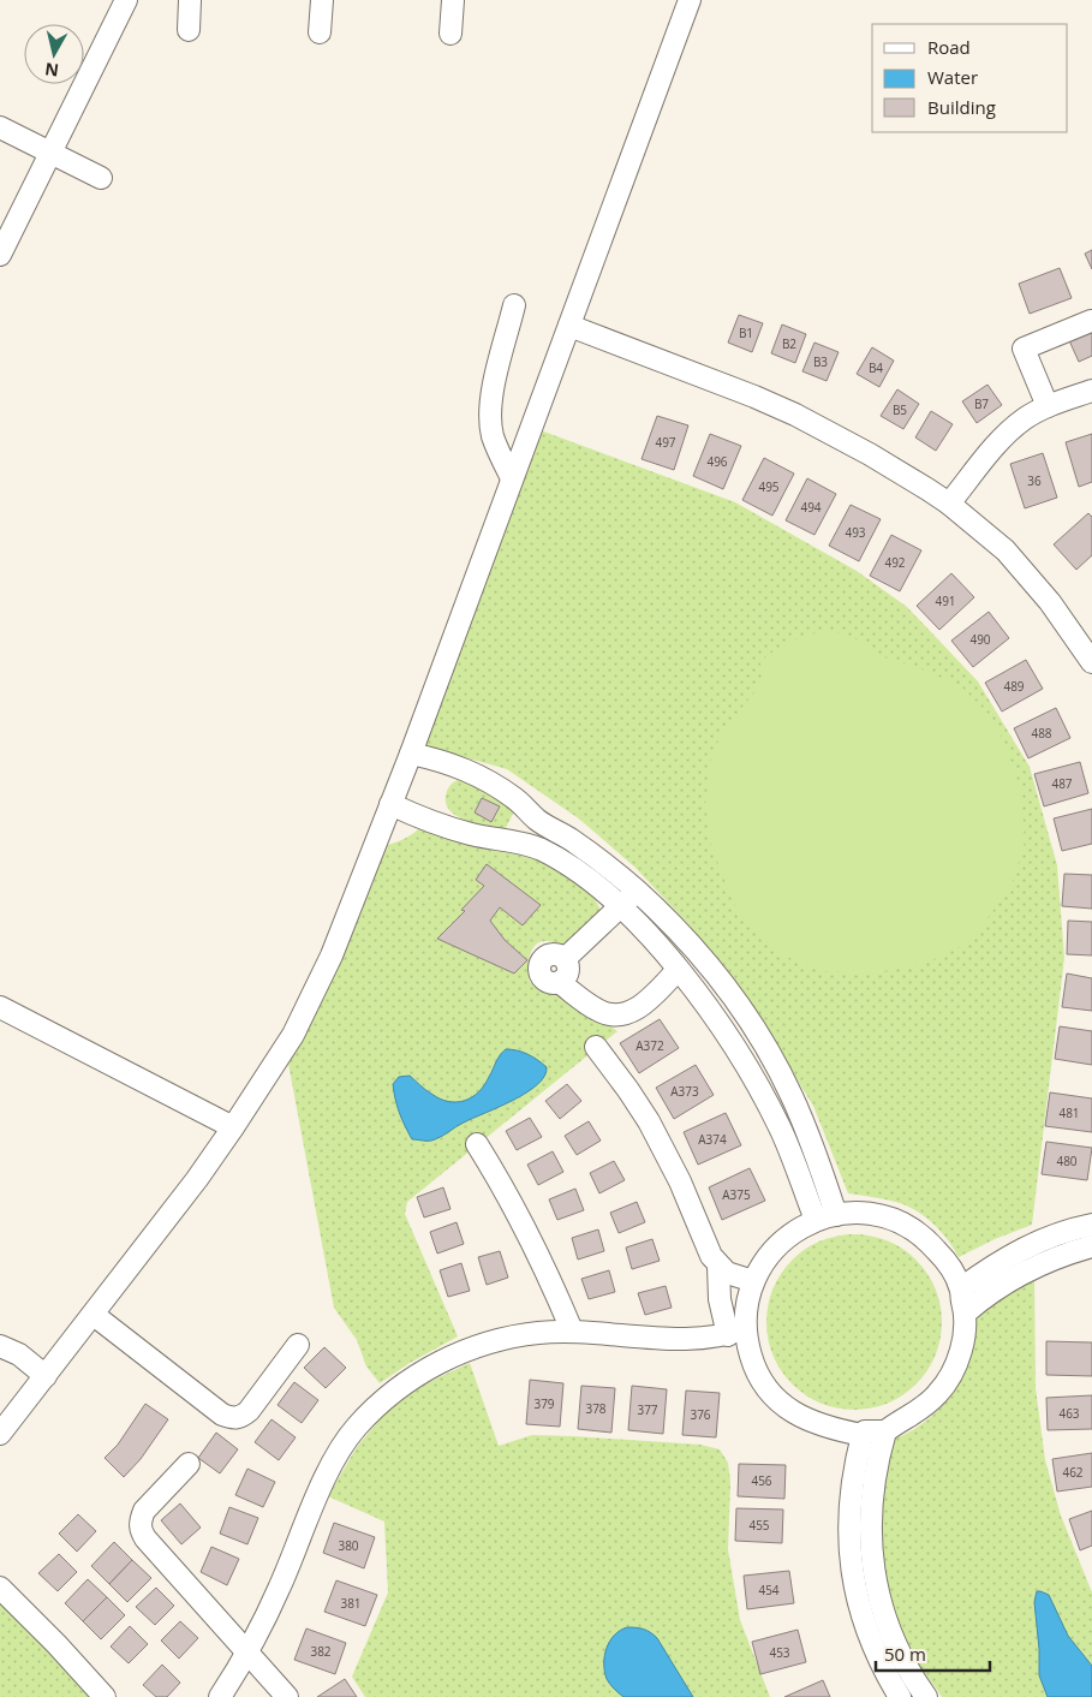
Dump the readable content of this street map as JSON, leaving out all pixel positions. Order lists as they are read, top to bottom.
{
  "house_numbers": [
    "B1",
    "B2",
    "B3",
    "B4",
    "B7",
    "B5",
    "497",
    "496",
    "36",
    "495",
    "494",
    "493",
    "492",
    "491",
    "490",
    "489",
    "488",
    "487",
    "A372",
    "A373",
    "481",
    "A374",
    "480",
    "A375",
    "379",
    "378",
    "377",
    "463",
    "376",
    "462",
    "456",
    "455",
    "380",
    "454",
    "381",
    "382",
    "453"
  ],
  "legend": ["Road", "Water", "Building"],
  "scale_bar": "50 m",
  "north": "bottom"
}
